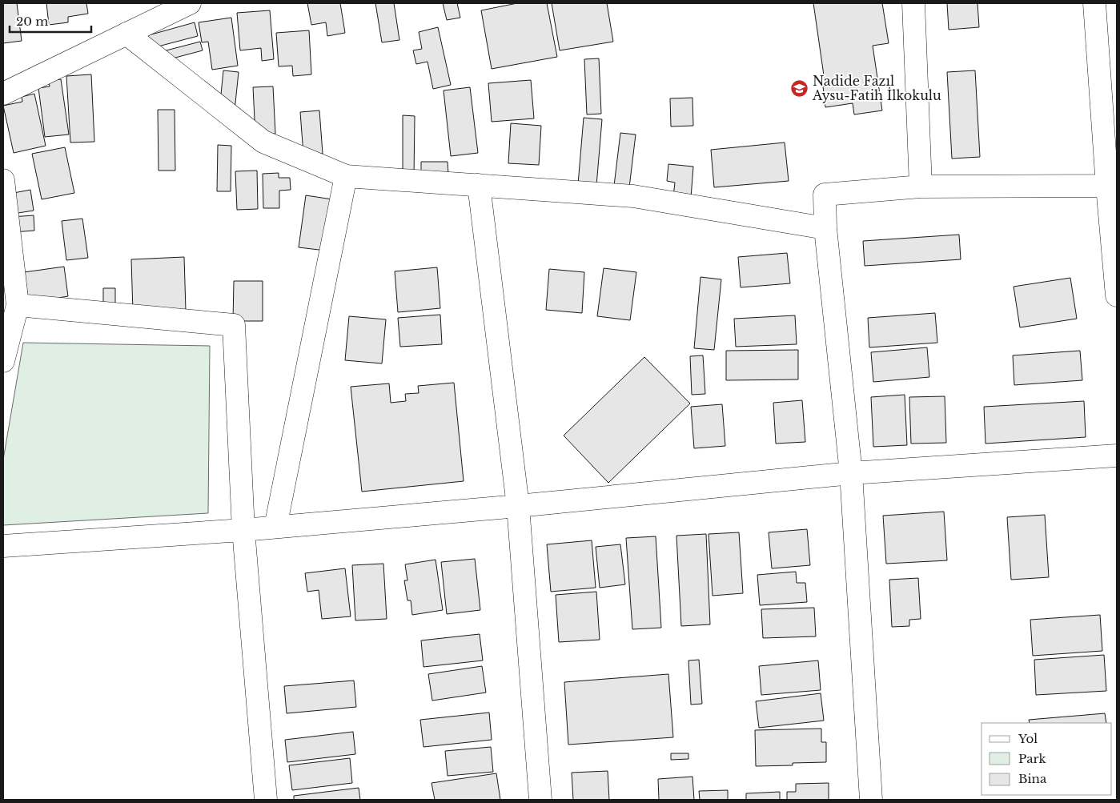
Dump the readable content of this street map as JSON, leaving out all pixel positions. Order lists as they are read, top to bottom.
{
  "places": {
    "school or university": ["Nadide Fazıl Aysu-Fatih İlkokulu"]
  },
  "legend": ["Yol", "Park", "Bina"],
  "scale_bar": "20 m"
}
